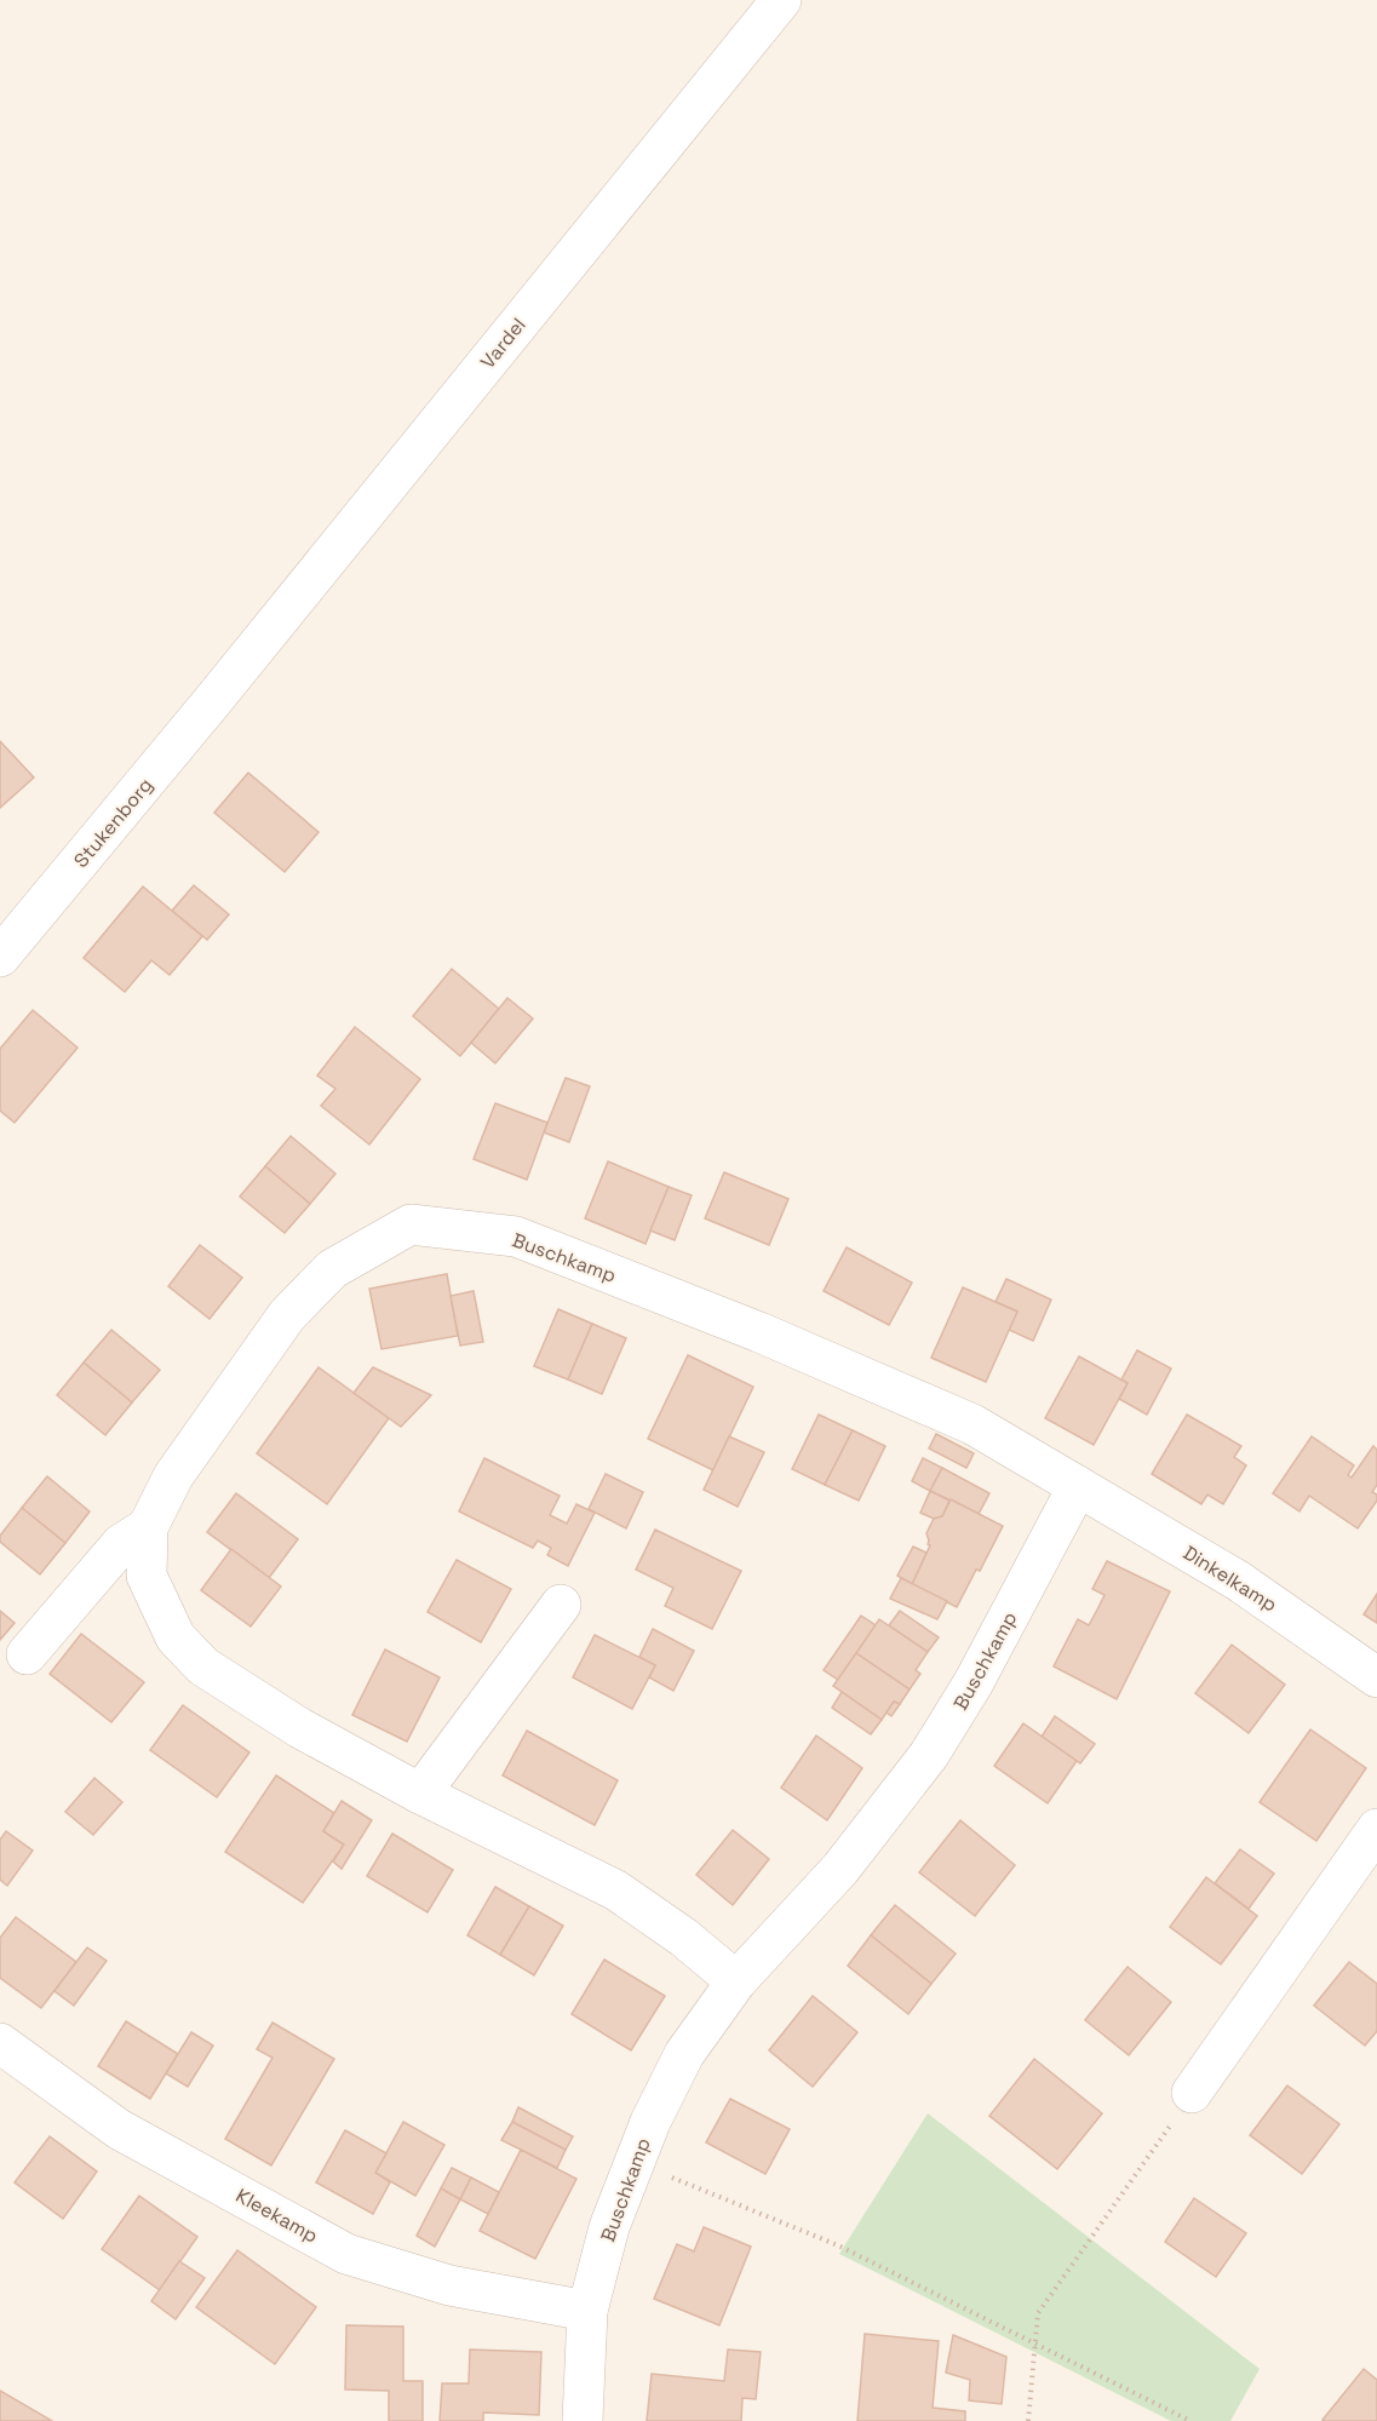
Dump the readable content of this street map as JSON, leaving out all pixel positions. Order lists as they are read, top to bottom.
{
  "streets": {
    "street": [
      "Vardel",
      "Stukenborg",
      "Buschkamp",
      "Dinkelkamp",
      "Kleekamp"
    ]
  },
  "crossings": [
    ["Vardel", "Stukenborg"],
    ["Buschkamp", "Dinkelkamp"],
    ["Buschkamp", "Kleekamp"]
  ]
}
